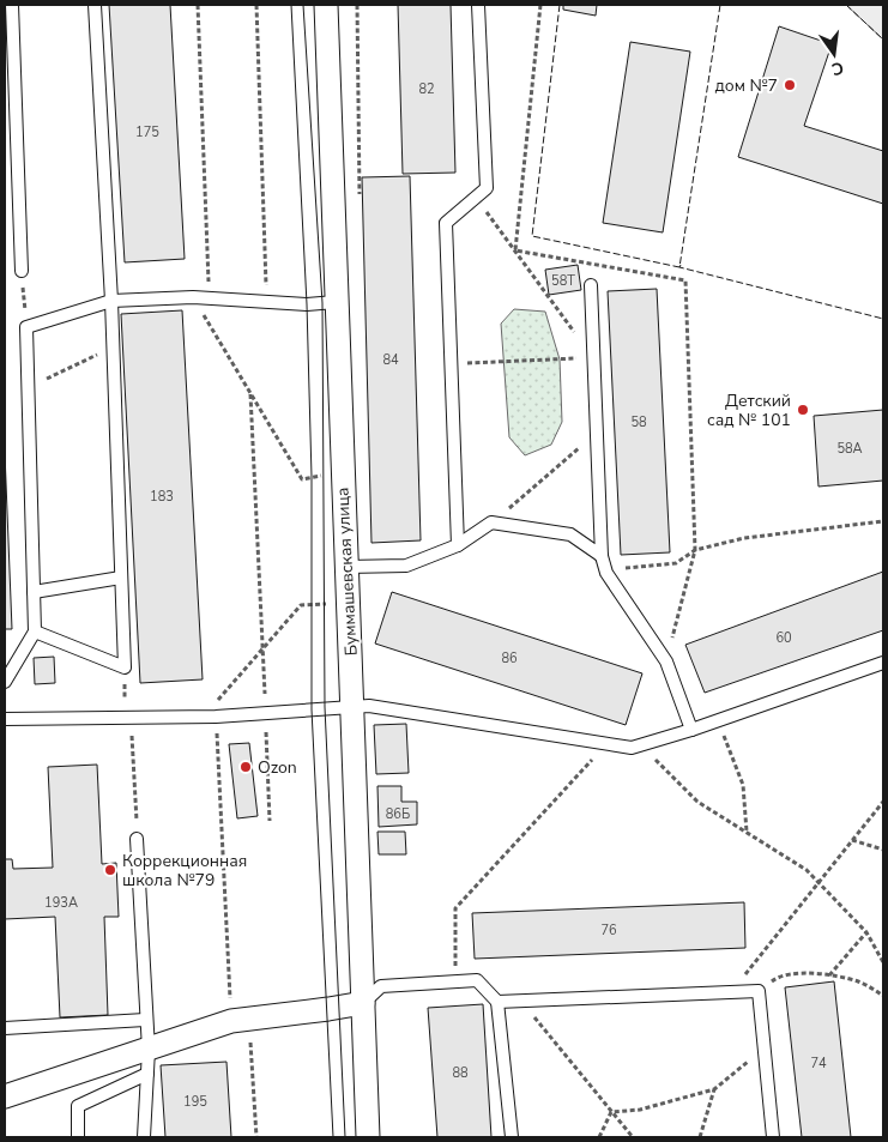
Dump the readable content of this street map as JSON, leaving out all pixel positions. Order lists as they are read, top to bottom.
{
  "streets": {
    "street": ["Буммашевская улица"]
  },
  "places": [
    "дом №7",
    "Детский сад № 101",
    "Ozon",
    "Коррекционная школа №79"
  ],
  "house_numbers": [
    "82",
    "175",
    "58Т",
    "84",
    "58",
    "58А",
    "183",
    "60",
    "86",
    "86Б",
    "193А",
    "76",
    "74",
    "88",
    "195"
  ],
  "north": "bottom"
}
